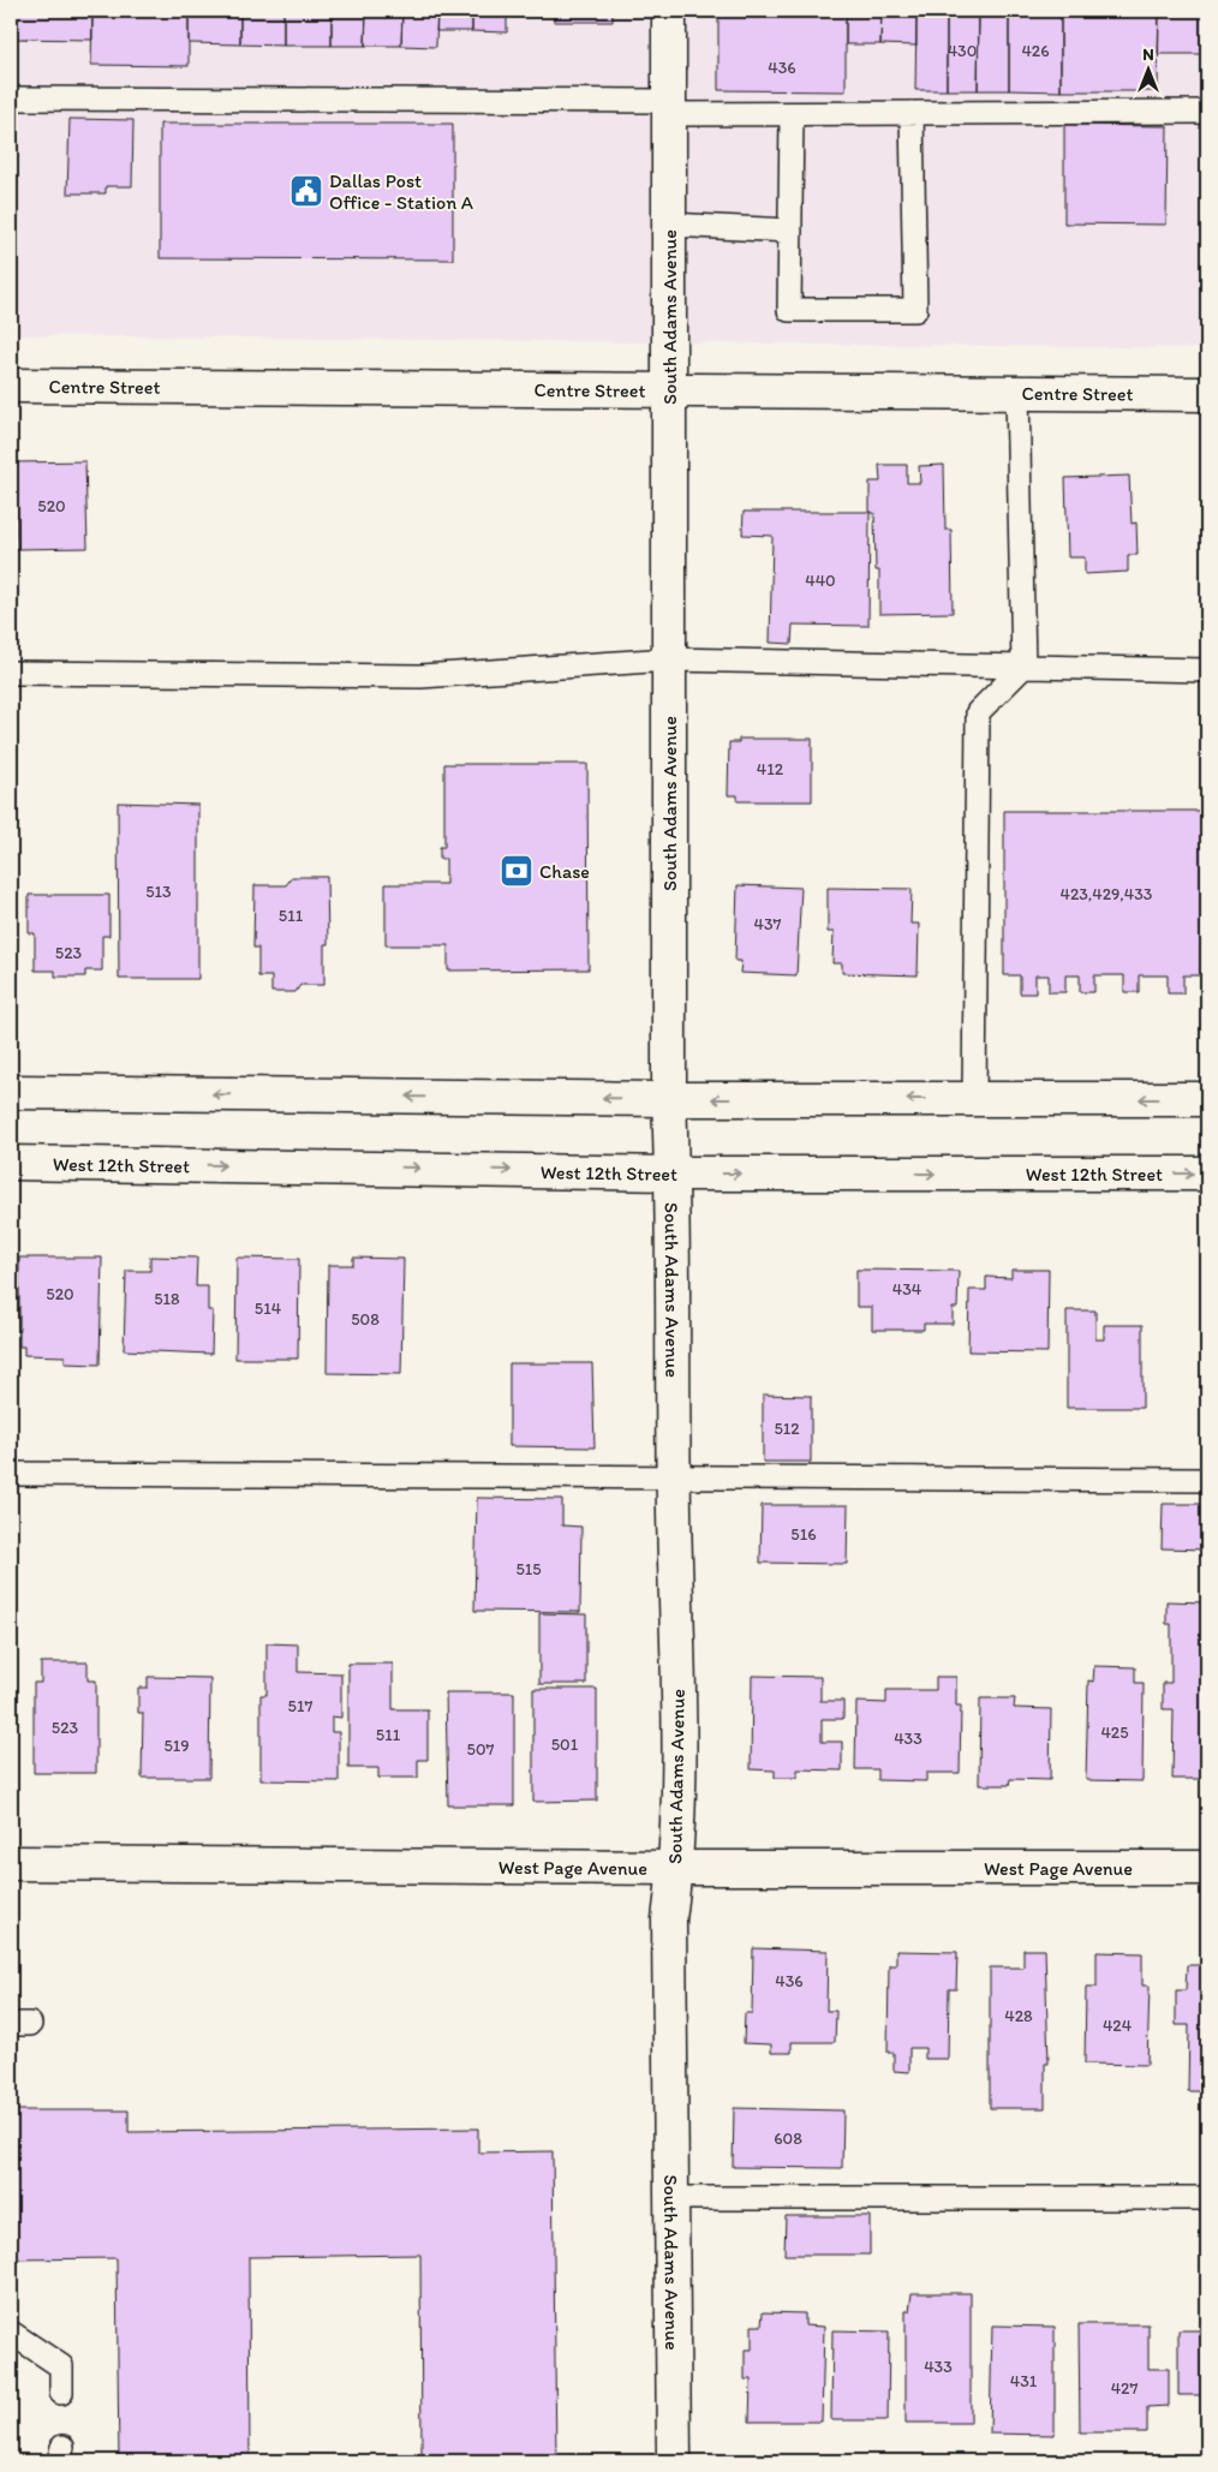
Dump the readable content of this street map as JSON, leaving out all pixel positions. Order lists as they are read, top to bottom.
{
  "streets": {
    "street": [
      "South Adams Avenue",
      "Centre Street",
      "West 12th Street",
      "West Page Avenue"
    ]
  },
  "crossings": [
    ["South Adams Avenue", "Centre Street"],
    ["South Adams Avenue", "West 12th Street"],
    ["South Adams Avenue", "West Page Avenue"]
  ],
  "places": {
    "public building": ["Dallas Post Office - Station A"],
    "bank": ["Chase"]
  },
  "house_numbers": [
    "430",
    "426",
    "436",
    "520",
    "440",
    "412",
    "513",
    "423,429,433",
    "511",
    "437",
    "523",
    "434",
    "520",
    "518",
    "514",
    "508",
    "512",
    "516",
    "515",
    "517",
    "523",
    "425",
    "511",
    "433",
    "501",
    "519",
    "507",
    "436",
    "428",
    "424",
    "608",
    "433",
    "431",
    "427"
  ],
  "north": "top"
}
